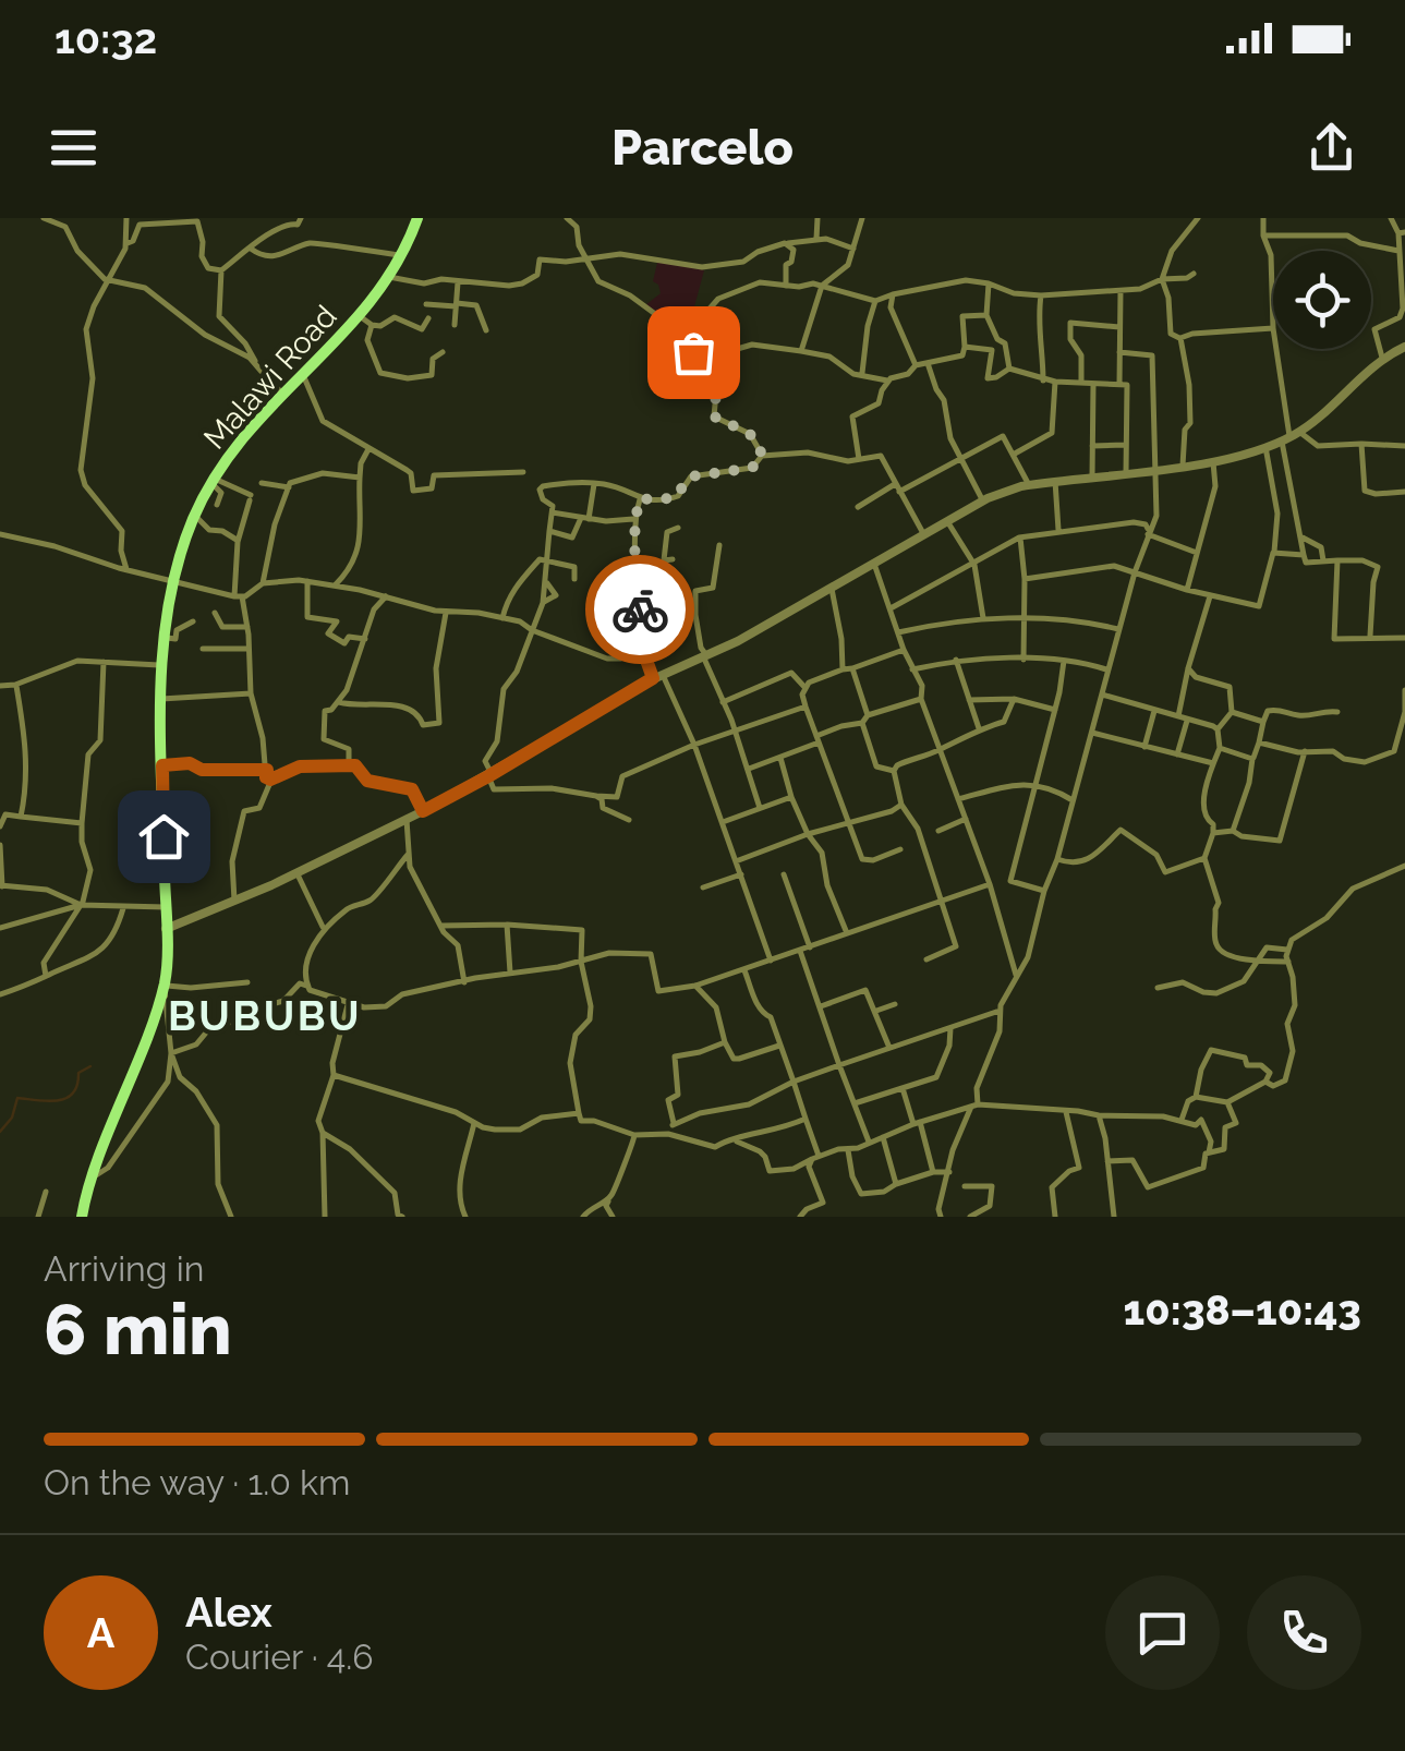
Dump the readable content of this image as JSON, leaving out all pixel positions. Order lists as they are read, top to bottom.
{
  "streets": {
    "main road": ["Malawi Road"]
  },
  "districts": ["BUBUBU"],
  "page": {
    "status": "10:32",
    "header": "Parcelo",
    "heading": ["6 min", "Arriving in", "10:38–10:43"],
    "panel": ["Alex", "Courier · 4.6"],
    "bar": "On the way · 1.0 km",
    "round": "A"
  }
}
